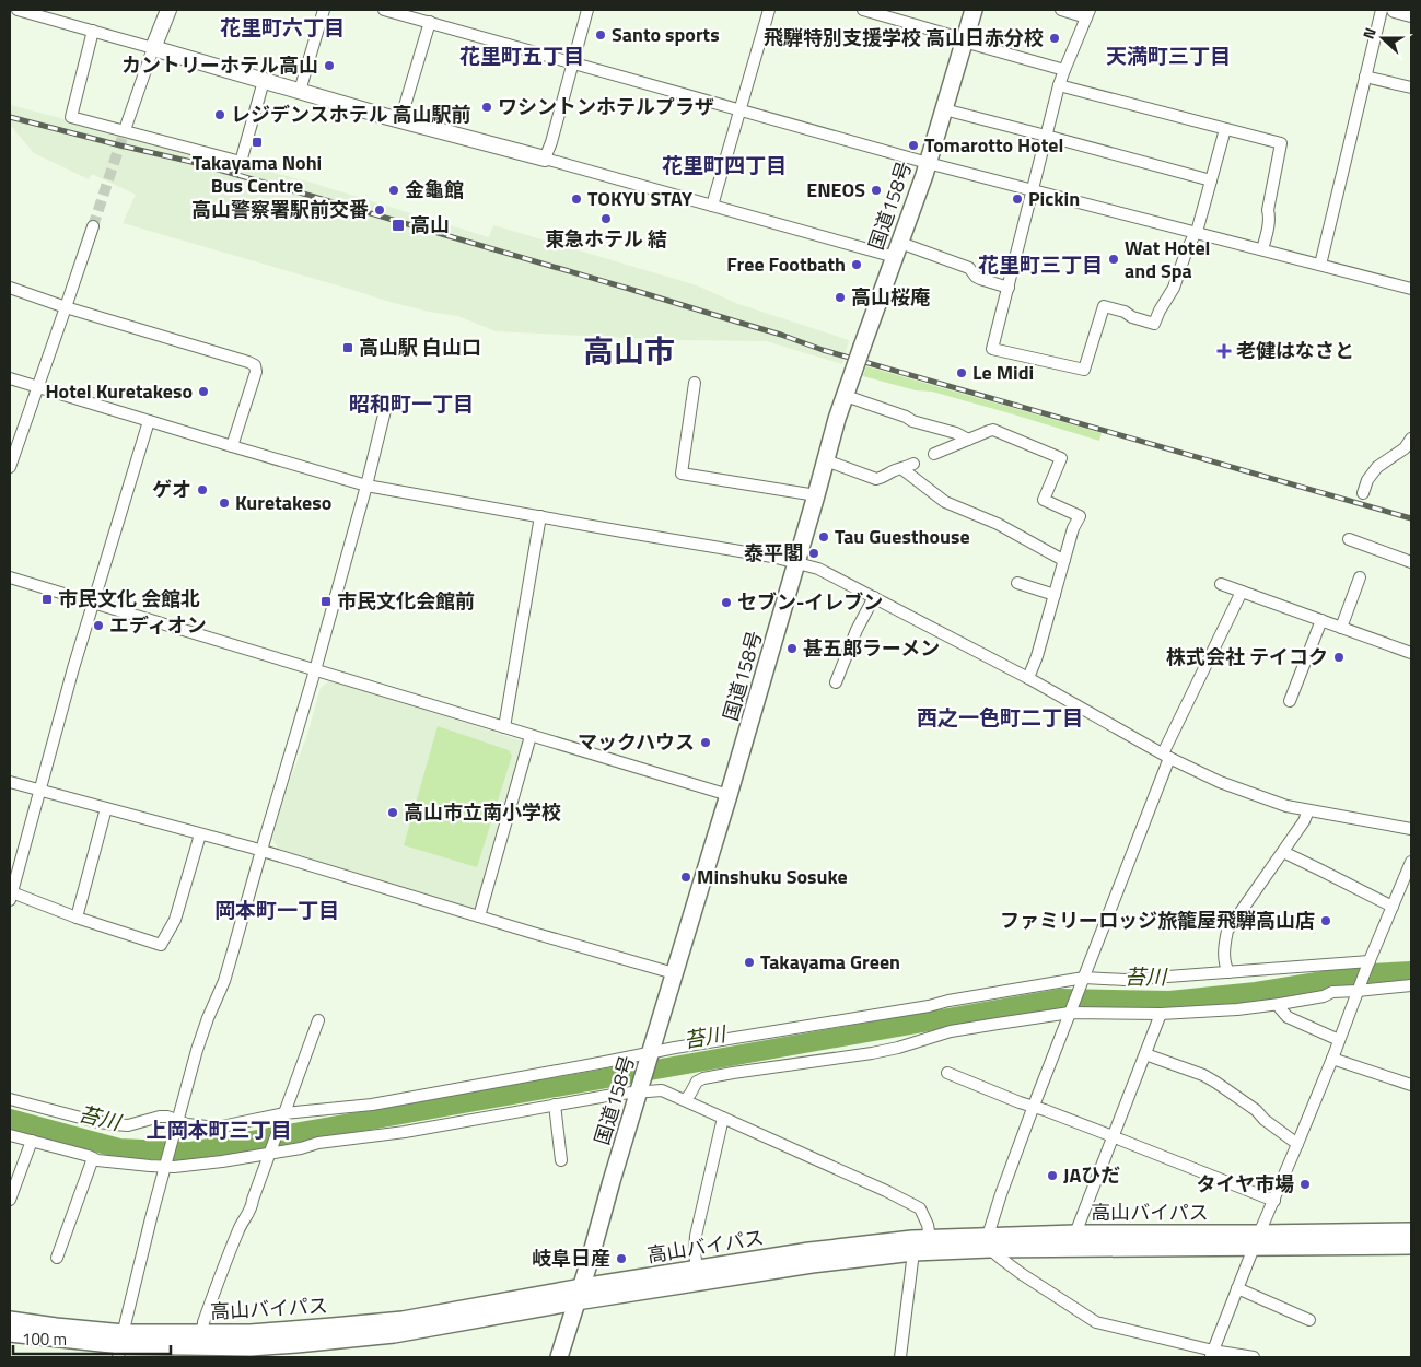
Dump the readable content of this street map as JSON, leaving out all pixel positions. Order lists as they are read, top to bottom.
{
  "streets": {
    "highway": ["国道158号", "高山バイパス"]
  },
  "crossings": [
    ["国道158号", "高山バイパス"]
  ],
  "districts": [
    "花里町六丁目",
    "花里町五丁目",
    "天満町三丁目",
    "花里町四丁目",
    "花里町三丁目",
    "高山市",
    "昭和町一丁目",
    "西之一色町二丁目",
    "岡本町一丁目",
    "上岡本町三丁目"
  ],
  "water": ["苔川"],
  "places": {
    "other": [
      "Santo sports",
      "飛騨特別支援学校 高山日赤分校",
      "カントリーホテル高山",
      "ワシントンホテルプラザ",
      "レジデンスホテル 高山駅前",
      "Tomarotto Hotel",
      "金龜館",
      "ENEOS",
      "TOKYU STAY",
      "Pickin",
      "高山警察署駅前交番",
      "東急ホテル 結",
      "Wat Hotel and Spa",
      "Free Footbath",
      "高山桜庵",
      "Le Midi",
      "Hotel Kuretakeso",
      "ゲオ",
      "Kuretakeso",
      "Tau Guesthouse",
      "泰平閣",
      "セブン-イレブン",
      "エディオン",
      "甚五郎ラーメン",
      "株式会社 テイコク",
      "マックハウス",
      "高山市立南小学校",
      "Minshuku Sosuke",
      "ファミリーロッジ旅籠屋飛騨高山店",
      "Takayama Green",
      "JAひだ",
      "タイヤ市場",
      "岐阜日産"
    ],
    "transit": [
      "Takayama Nohi Bus Centre",
      "高山",
      "高山駅 白山口",
      "市民文化 会館北",
      "市民文化会館前"
    ],
    "health": ["老健はなさと"]
  },
  "scale_bar": "100 m",
  "north": "left"
}
